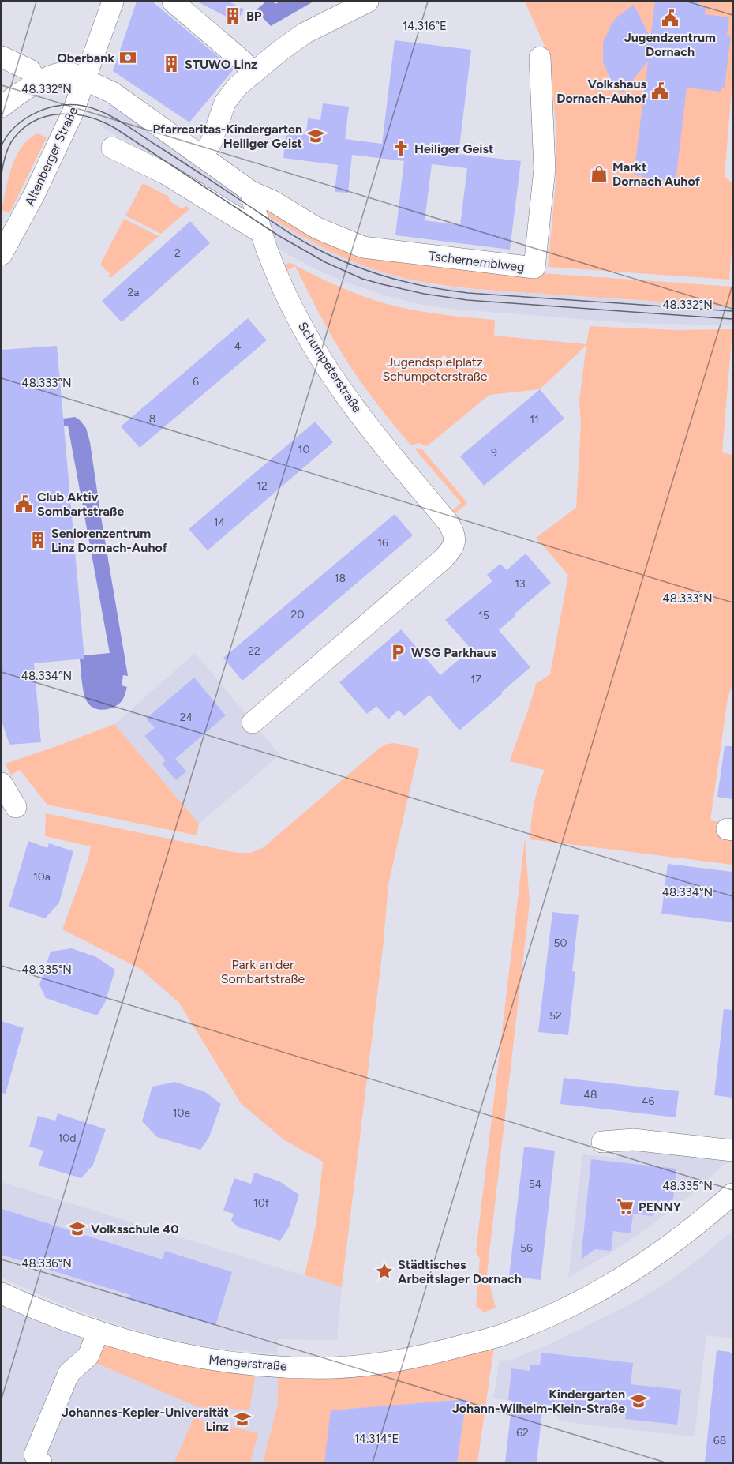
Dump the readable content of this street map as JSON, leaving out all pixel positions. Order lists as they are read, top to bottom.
{
  "streets": {
    "street": [
      "Altenberger Straße",
      "Tschernemblweg",
      "Schumpeterstraße",
      "Mengerstraße"
    ]
  },
  "crossings": [
    ["Tschernemblweg", "Schumpeterstraße"]
  ],
  "parks": ["Jugendspielplatz Schumpeterstraße", "Park an der Sombartstraße"],
  "places": {
    "building": ["BP", "STUWO Linz", "Seniorenzentrum Linz Dornach-Auhof"],
    "public building": ["Jugendzentrum Dornach", "Volkshaus Dornach-Auhof", "Club Aktiv Sombartstraße"],
    "bank": ["Oberbank"],
    "school or university": [
      "Pfarrcaritas-Kindergarten Heiliger Geist",
      "Volksschule 40",
      "Kindergarten Johann-Wilhelm-Klein-Straße",
      "Johannes-Kepler-Universität Linz"
    ],
    "church": ["Heiliger Geist"],
    "shop": ["Markt Dornach Auhof"],
    "parking": ["WSG Parkhaus"],
    "supermarket": ["PENNY"],
    "place": ["Städtisches Arbeitslager Dornach"]
  },
  "house_numbers": [
    "2",
    "2a",
    "4",
    "6",
    "8",
    "11",
    "10",
    "9",
    "12",
    "14",
    "16",
    "18",
    "13",
    "20",
    "15",
    "22",
    "17",
    "24",
    "10a",
    "50",
    "52",
    "48",
    "46",
    "10e",
    "10d",
    "54",
    "10f",
    "56",
    "62",
    "68"
  ],
  "coordinates": [
    "14.316°E",
    "48.332°N",
    "48.333°N",
    "48.334°N",
    "48.335°N",
    "48.336°N",
    "14.314°E"
  ]
}
